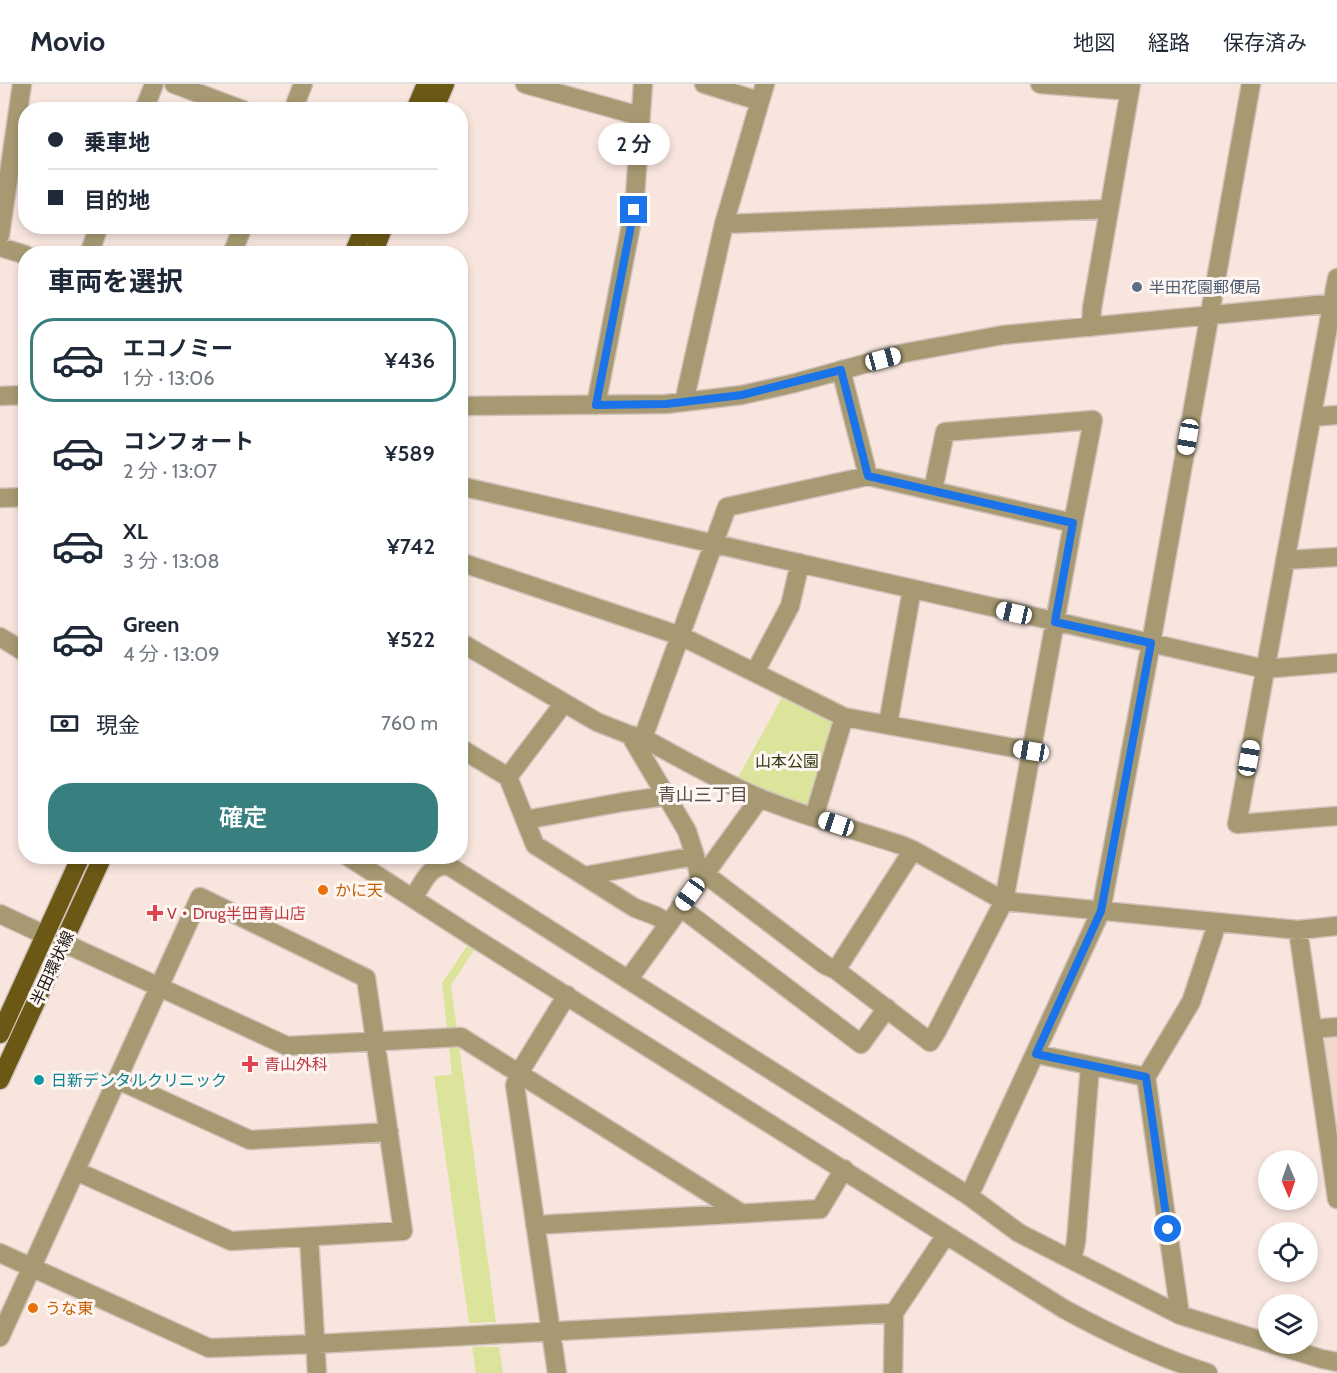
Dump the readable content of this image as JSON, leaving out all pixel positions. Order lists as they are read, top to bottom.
{
  "streets": {
    "main road": ["半田環状線"]
  },
  "districts": ["青山三丁目"],
  "parks": ["山本公園"],
  "places": {
    "other": [
      "半田花園郵便局",
      "かに天",
      "日新デンタルクリニック",
      "うな東"
    ],
    "health": ["V・Drug半田青山店", "青山外科"]
  },
  "north": "bottom",
  "page": {
    "header": "Movio",
    "nav": ["地図", "経路", "保存済み"],
    "banner": ["乗車地", "目的地"],
    "bubble": "2 分",
    "heading": "車両を選択",
    "list": [
      {
        "name": "エコノミー",
        "note": "1 分 · 13:06",
        "value": "¥436"
      },
      {
        "name": "コンフォート",
        "note": "2 分 · 13:07",
        "value": "¥589"
      },
      {
        "name": "XL",
        "note": "3 分 · 13:08",
        "value": "¥742"
      },
      {
        "name": "Green",
        "note": "4 分 · 13:09",
        "value": "¥522"
      }
    ],
    "pay": ["現金", "760 m"],
    "buttons": "確定"
  }
}
